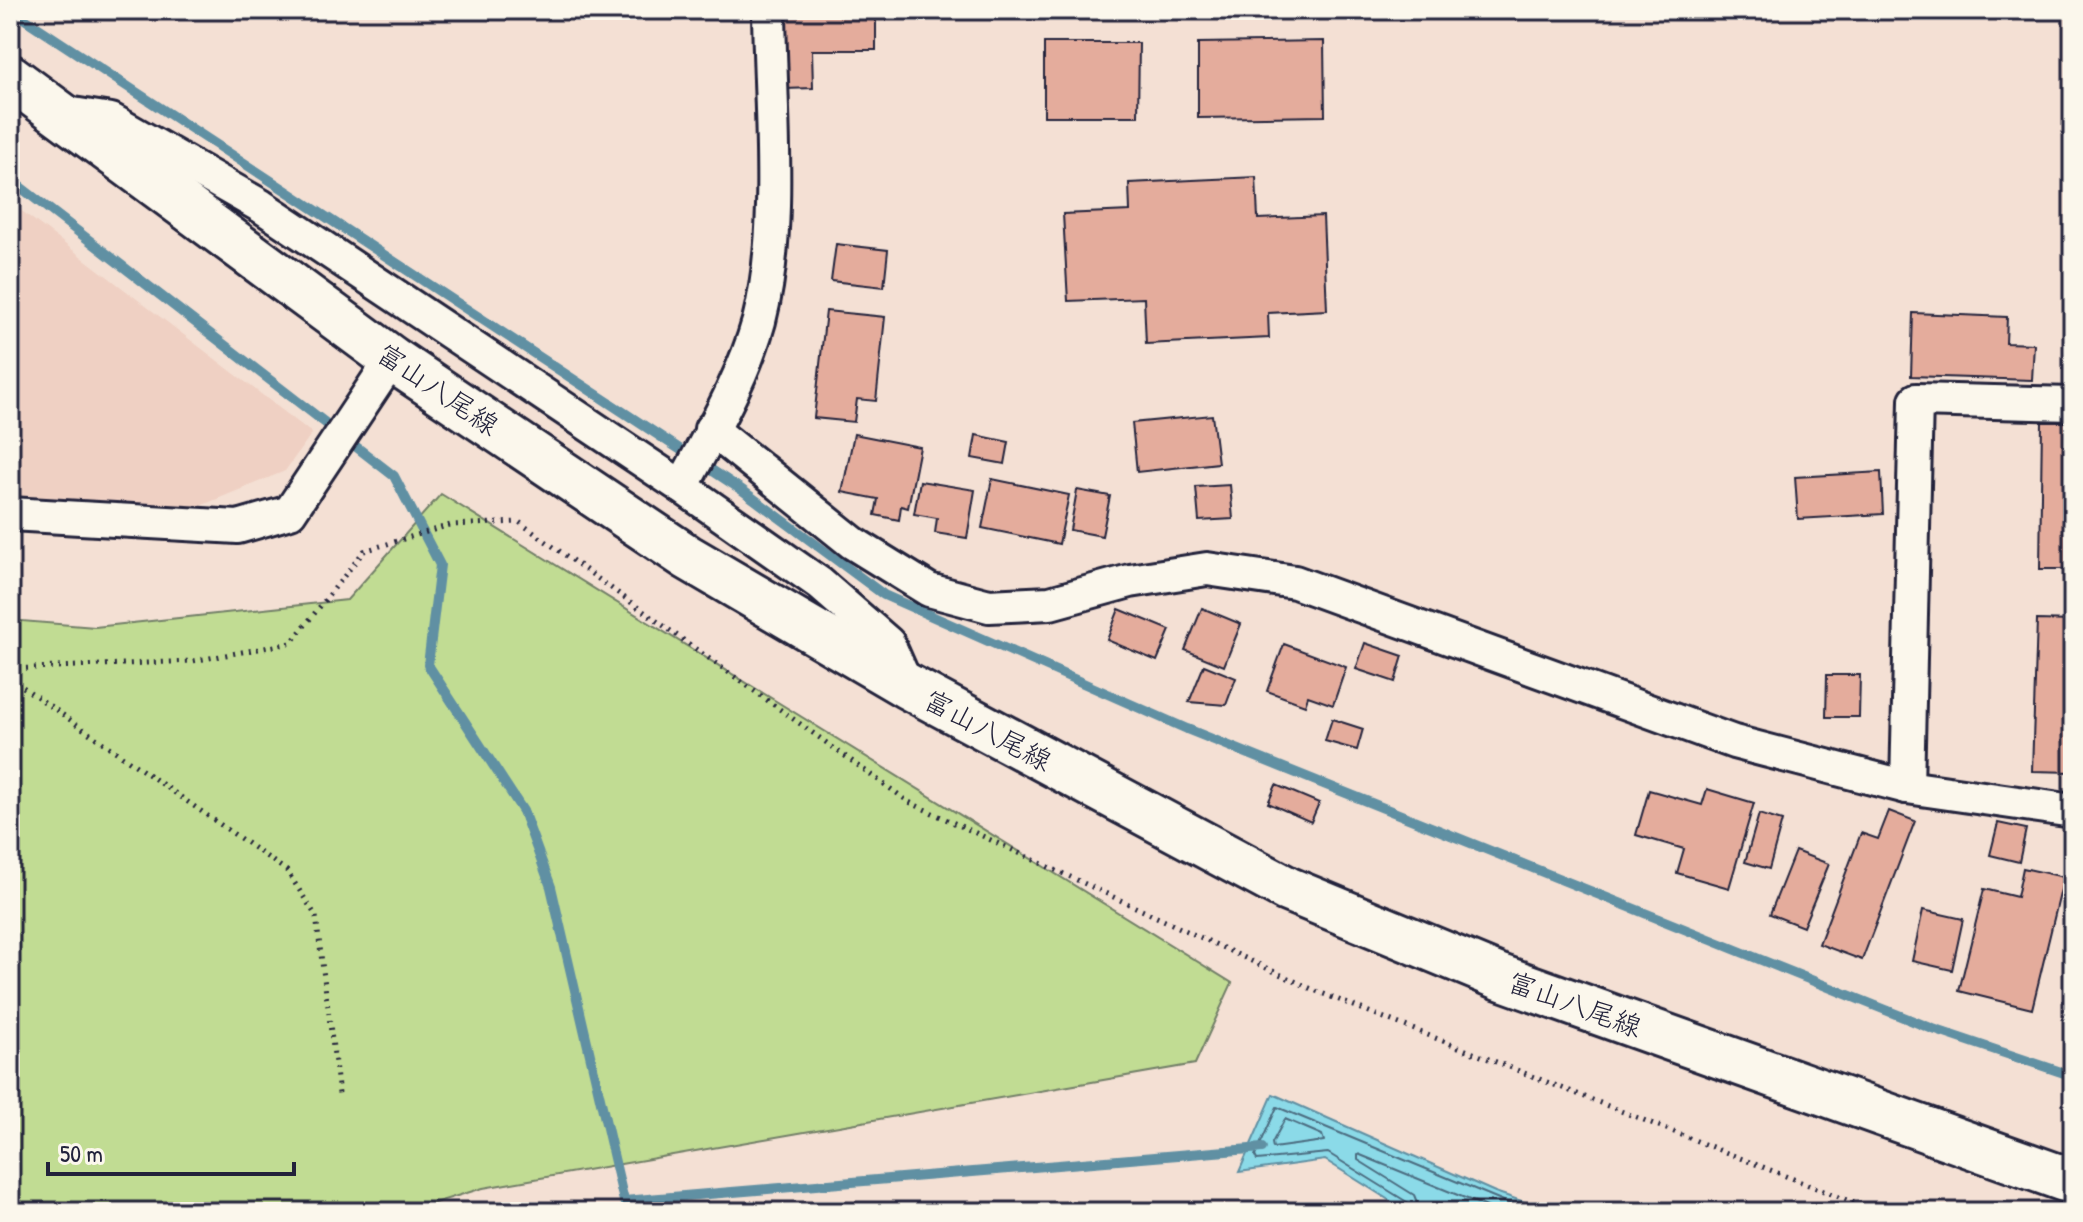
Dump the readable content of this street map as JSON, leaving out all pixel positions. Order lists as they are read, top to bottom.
{
  "streets": {
    "main road": ["富山八尾線"]
  },
  "scale_bar": "50 m"
}
